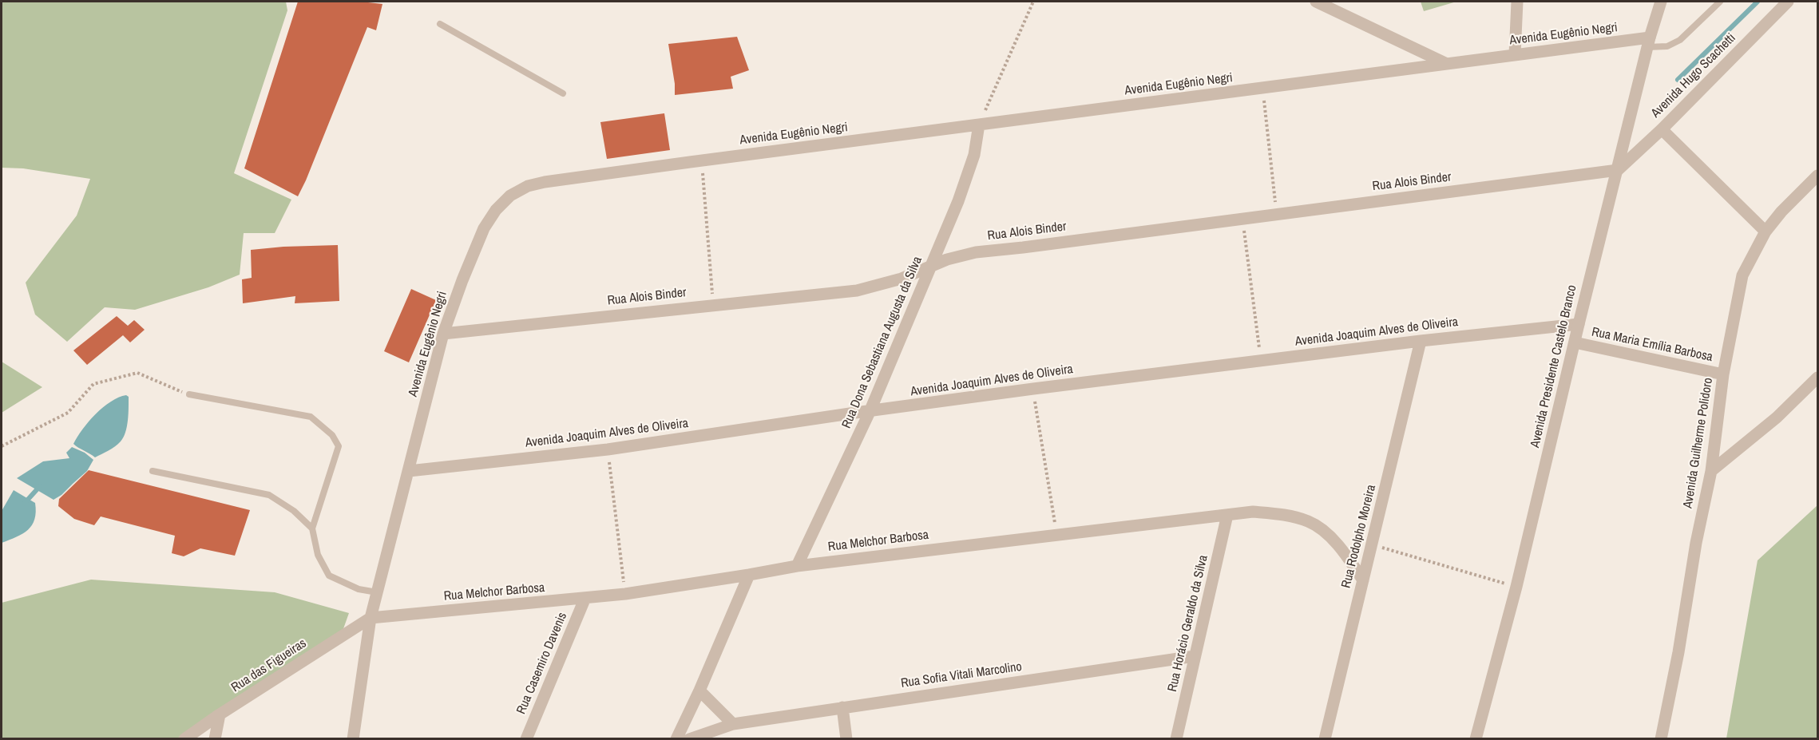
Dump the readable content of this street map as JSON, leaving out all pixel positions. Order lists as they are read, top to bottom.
{
  "streets": {
    "street": [
      "Avenida Eugênio Negri",
      "Avenida Hugo Scachetti",
      "Rua Alois Binder",
      "Avenida Joaquim Alves de Oliveira",
      "Rua Dona Sebastiana Augusta da Silva",
      "Rua Maria Emília Barbosa",
      "Avenida Presidente Castelo Branco",
      "Avenida Guilherme Polidoro",
      "Rua Rodolpho Moreira",
      "Rua Melchor Barbosa",
      "Rua Horácio Geraldo da Silva",
      "Rua Casemiro Davenis",
      "Rua das Figueiras",
      "Rua Sofia Vitali Marcolino"
    ]
  },
  "crossings": [
    ["Avenida Eugênio Negri", "Rua Alois Binder"],
    ["Avenida Eugênio Negri", "Avenida Joaquim Alves de Oliveira"],
    ["Avenida Eugênio Negri", "Rua Dona Sebastiana Augusta da Silva"],
    ["Avenida Eugênio Negri", "Avenida Presidente Castelo Branco"],
    ["Avenida Eugênio Negri", "Rua Melchor Barbosa"],
    ["Avenida Eugênio Negri", "Rua das Figueiras"],
    ["Avenida Hugo Scachetti", "Rua Alois Binder"],
    ["Avenida Hugo Scachetti", "Avenida Presidente Castelo Branco"],
    ["Rua Alois Binder", "Rua Dona Sebastiana Augusta da Silva"],
    ["Rua Alois Binder", "Avenida Presidente Castelo Branco"],
    ["Avenida Joaquim Alves de Oliveira", "Rua Dona Sebastiana Augusta da Silva"],
    ["Avenida Joaquim Alves de Oliveira", "Avenida Presidente Castelo Branco"],
    ["Avenida Joaquim Alves de Oliveira", "Rua Rodolpho Moreira"],
    ["Rua Dona Sebastiana Augusta da Silva", "Rua Melchor Barbosa"],
    ["Rua Maria Emília Barbosa", "Avenida Presidente Castelo Branco"],
    ["Rua Maria Emília Barbosa", "Avenida Guilherme Polidoro"],
    ["Rua Rodolpho Moreira", "Rua Melchor Barbosa"],
    ["Rua Melchor Barbosa", "Rua Horácio Geraldo da Silva"],
    ["Rua Melchor Barbosa", "Rua Casemiro Davenis"],
    ["Rua Melchor Barbosa", "Rua das Figueiras"],
    ["Rua Horácio Geraldo da Silva", "Rua Sofia Vitali Marcolino"]
  ]
}
